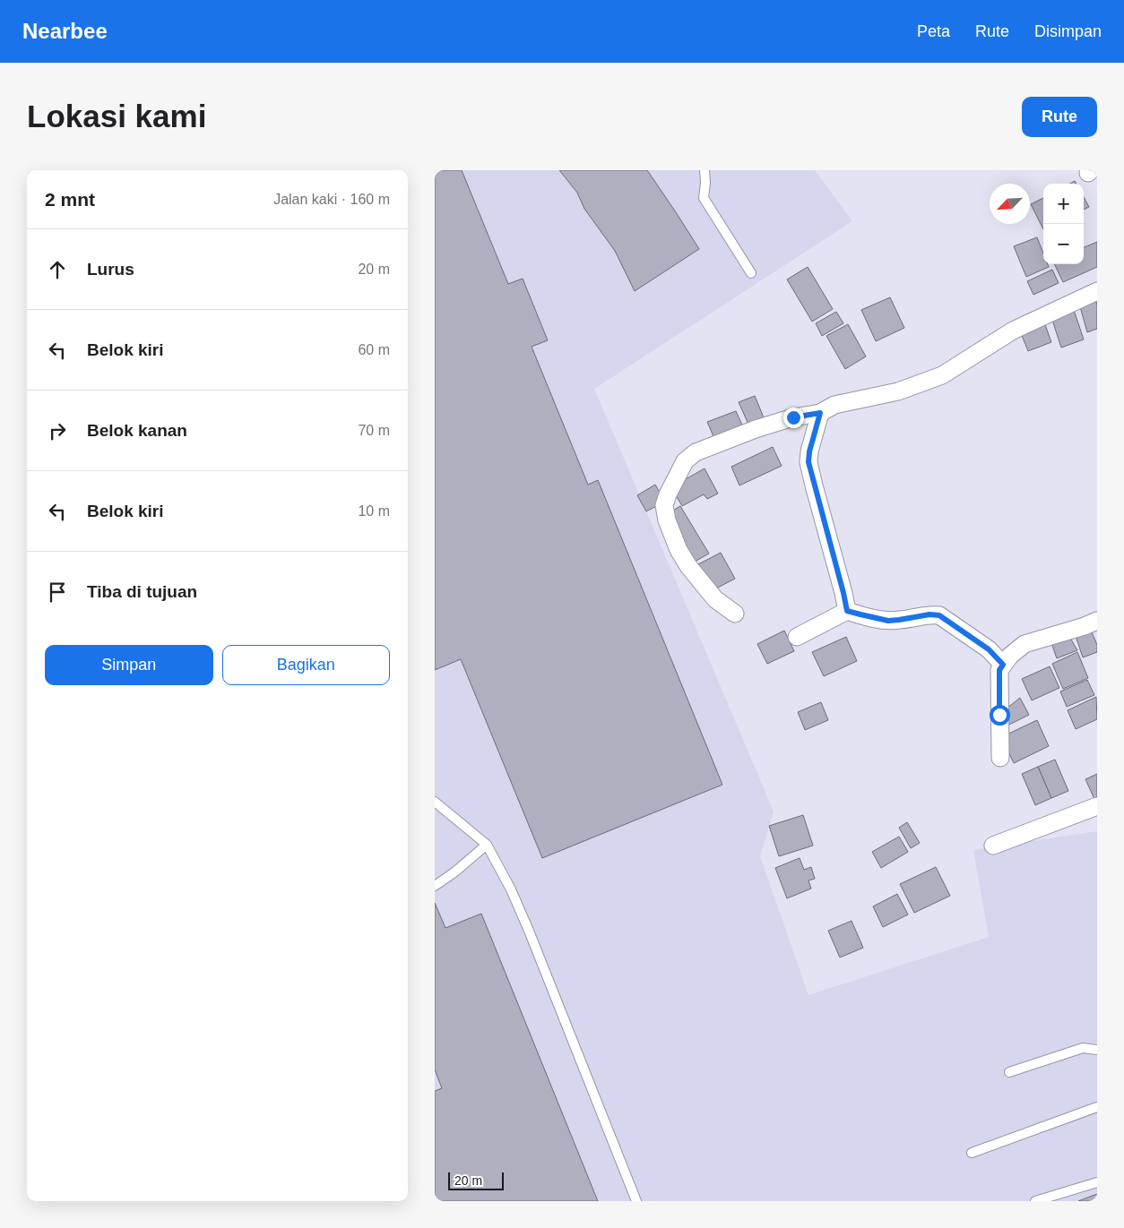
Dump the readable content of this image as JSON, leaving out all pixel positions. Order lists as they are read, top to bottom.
{
  "scale_bar": "20 m",
  "north": "bottom left",
  "page": {
    "header": "Nearbee",
    "nav": ["Peta", "Rute", "Disimpan"],
    "buttons": [
      "Rute",
      ["Simpan", "Bagikan"]
    ],
    "title": "Lokasi kami",
    "heading": ["2 mnt", "Jalan kaki · 160 m"],
    "map_buttons": ["+", "−"],
    "list": [
      ["Lurus", "20 m"],
      ["Belok kiri", "60 m"],
      ["Belok kanan", "70 m"],
      ["Belok kiri", "10 m"],
      "Tiba di tujuan"
    ],
    "scale": "20 m"
  }
}
